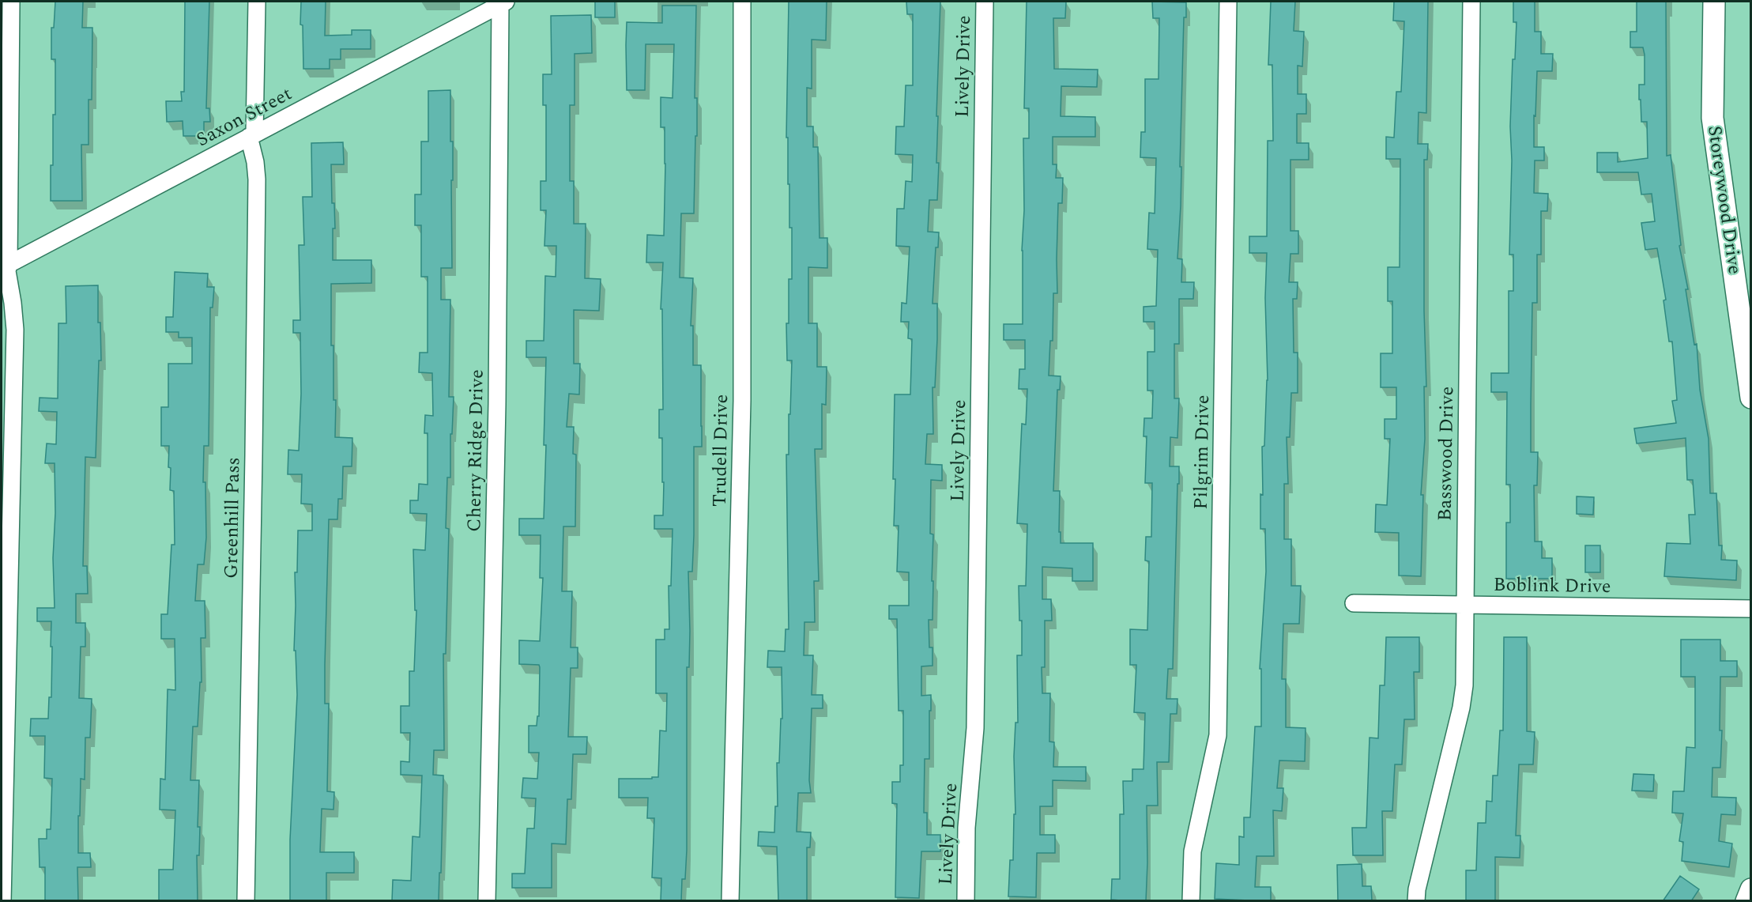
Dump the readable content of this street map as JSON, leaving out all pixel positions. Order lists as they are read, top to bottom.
{
  "streets": {
    "street": [
      "Lively Drive",
      "Saxon Street",
      "Storeywood Drive",
      "Cherry Ridge Drive",
      "Trudell Drive",
      "Pilgrim Drive",
      "Basswood Drive",
      "Greenhill Pass",
      "Boblink Drive"
    ]
  },
  "crossings": [
    ["Saxon Street", "Cherry Ridge Drive"],
    ["Saxon Street", "Greenhill Pass"],
    ["Basswood Drive", "Boblink Drive"]
  ]
}
